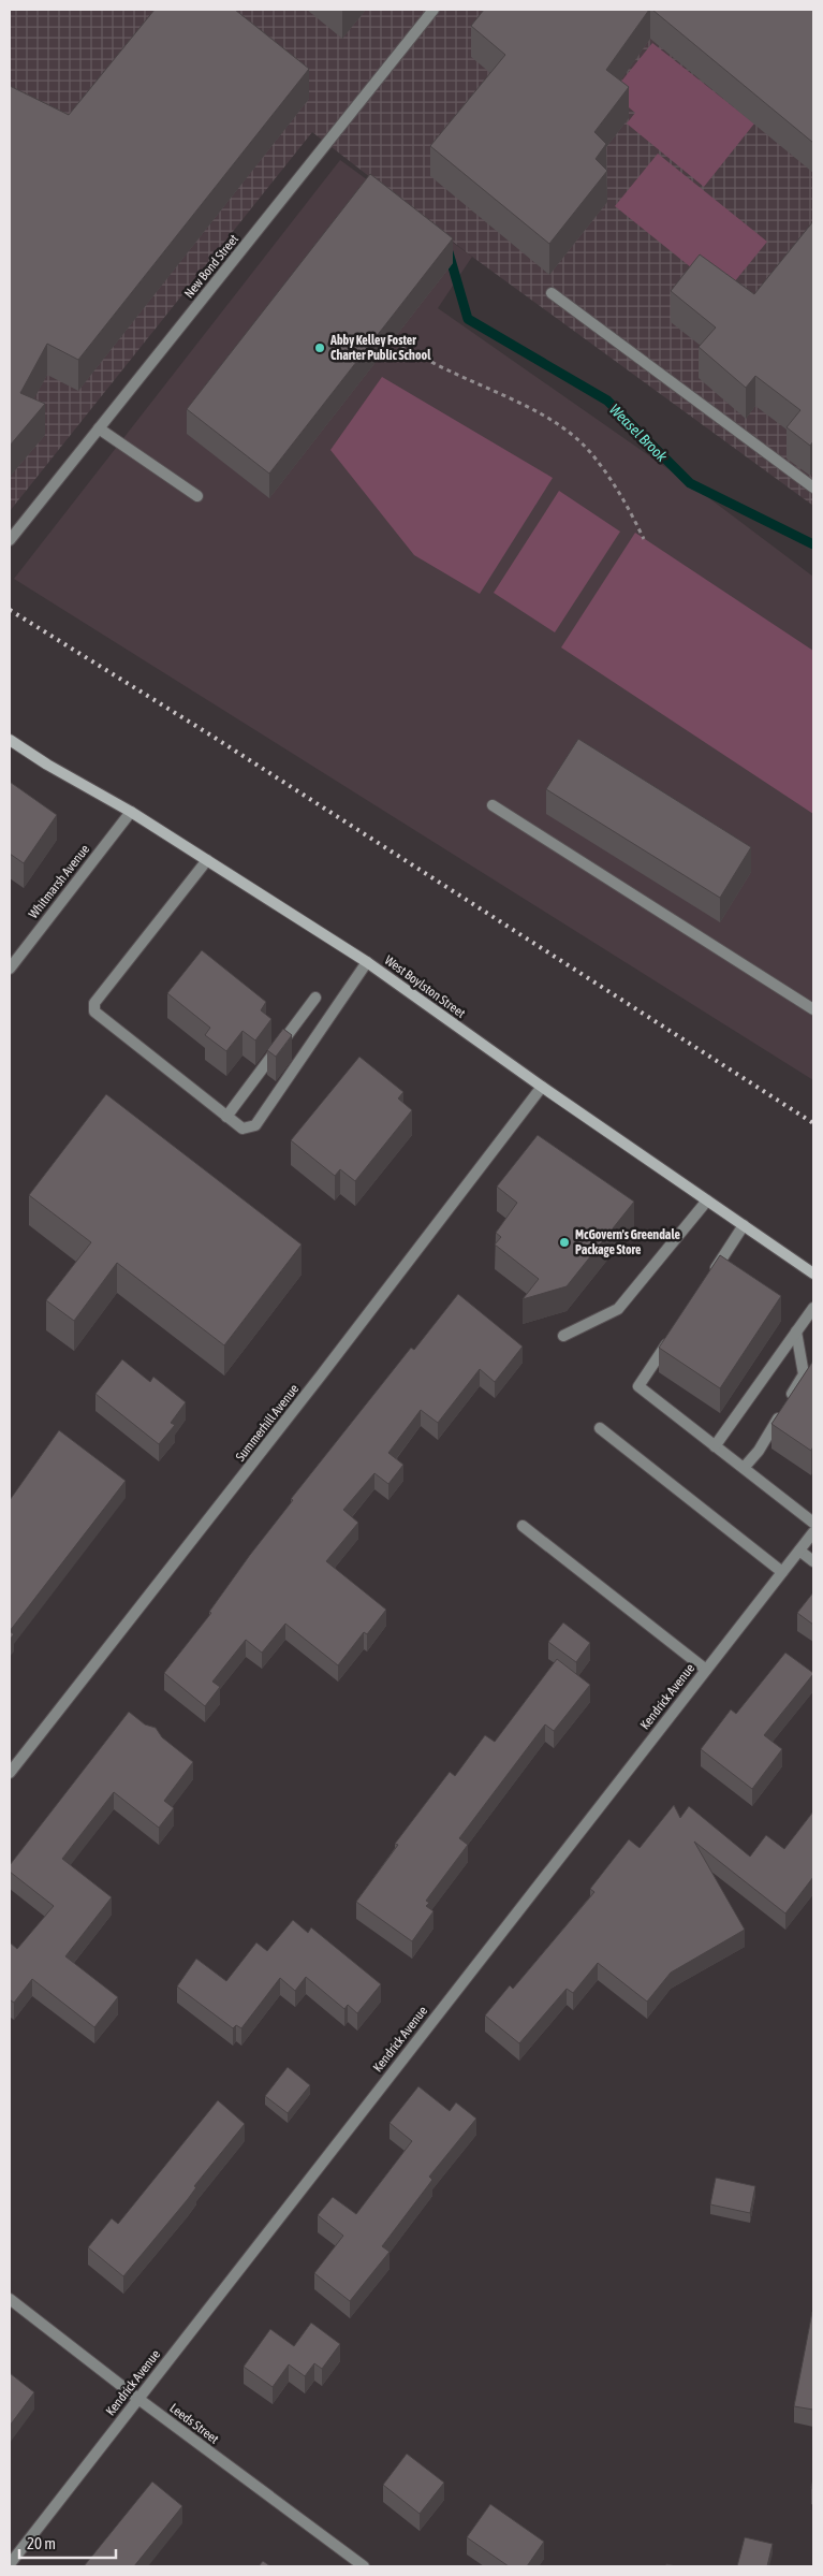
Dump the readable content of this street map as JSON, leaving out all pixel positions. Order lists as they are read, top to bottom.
{
  "streets": {
    "main road": ["West Boylston Street"],
    "street": [
      "New Bond Street",
      "Whitmarsh Avenue",
      "Summerhill Avenue",
      "Kendrick Avenue",
      "Leeds Street"
    ]
  },
  "crossings": [
    ["Whitmarsh Avenue", "West Boylston Street"],
    ["West Boylston Street", "Summerhill Avenue"],
    ["Kendrick Avenue", "Leeds Street"]
  ],
  "water": ["Weasel Brook"],
  "places": ["Abby Kelley Foster Charter Public School", "McGovern's Greendale Package Store"],
  "scale_bar": "20 m"
}
